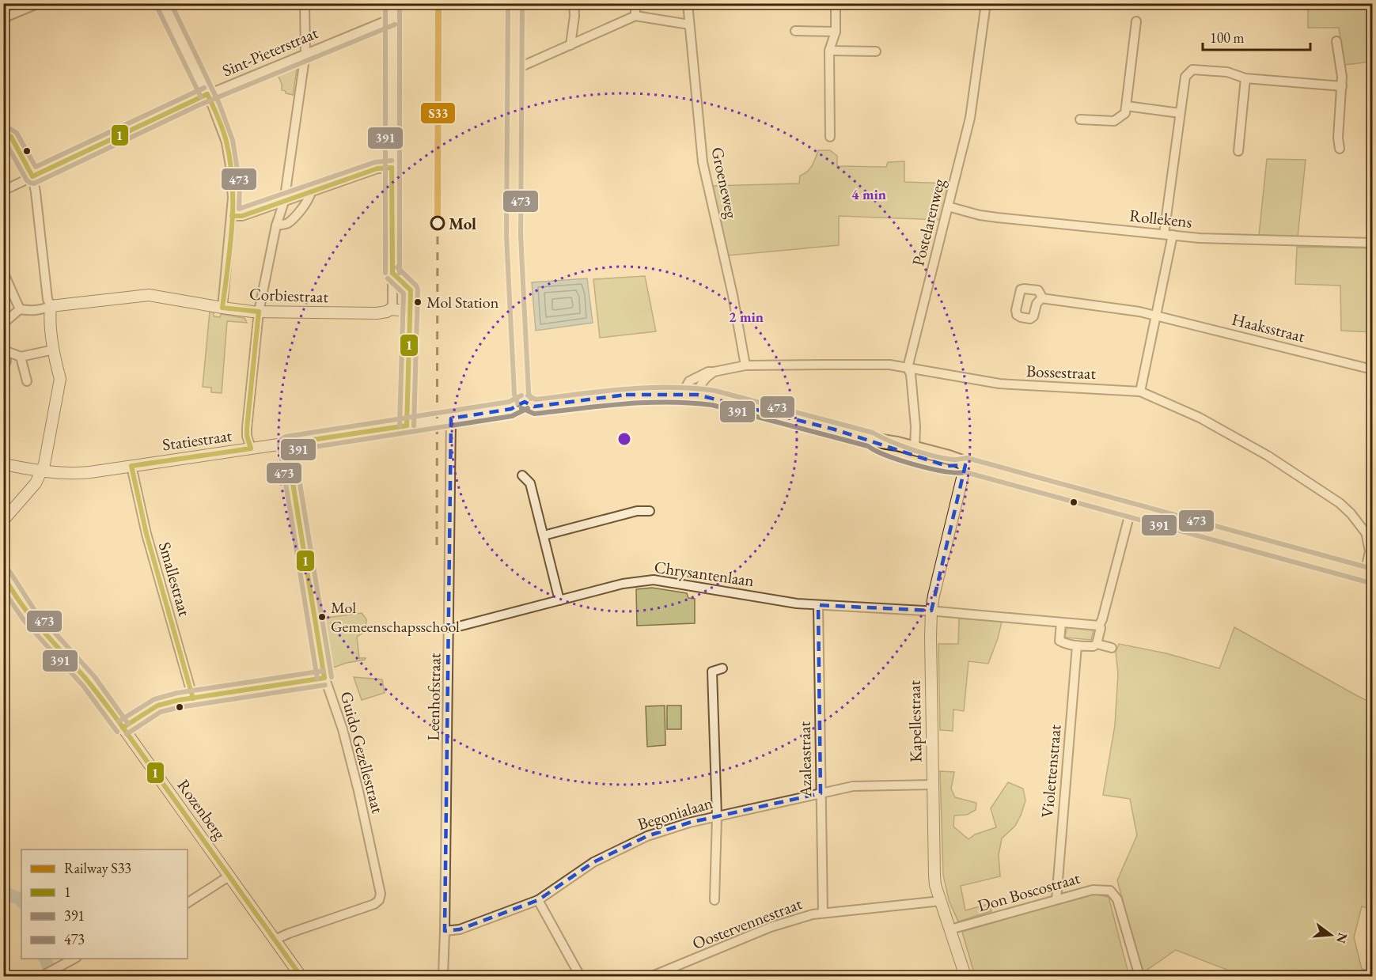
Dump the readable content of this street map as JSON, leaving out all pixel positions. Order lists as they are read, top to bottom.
{
  "streets": {
    "street": [
      "Sint-Pieterstraat",
      "Groeneweg",
      "Rollekens",
      "Postelarenweg",
      "Corbiestraat",
      "Haaksstraat",
      "Bossestraat",
      "Statiestraat",
      "Chrysantenlaan",
      "Smallestraat",
      "Leenhofstraat",
      "Kapellestraat",
      "Guido Gezellestraat",
      "Azaleastraat",
      "Violettenstraat",
      "Rozenberg",
      "Begonialaan",
      "Don Boscostraat",
      "Oostervennestraat"
    ]
  },
  "crossings": [
    ["Groeneweg", "Bossestraat"],
    ["Rollekens", "Postelarenweg"],
    ["Postelarenweg", "Bossestraat"],
    ["Statiestraat", "Smallestraat"],
    ["Statiestraat", "Leenhofstraat"],
    ["Statiestraat", "Guido Gezellestraat"],
    ["Chrysantenlaan", "Leenhofstraat"],
    ["Chrysantenlaan", "Kapellestraat"],
    ["Chrysantenlaan", "Azaleastraat"],
    ["Leenhofstraat", "Begonialaan"],
    ["Kapellestraat", "Begonialaan"],
    ["Kapellestraat", "Don Boscostraat"],
    ["Kapellestraat", "Oostervennestraat"],
    ["Guido Gezellestraat", "Rozenberg"],
    ["Azaleastraat", "Begonialaan"],
    ["Azaleastraat", "Oostervennestraat"],
    ["Violettenstraat", "Don Boscostraat"]
  ],
  "places": ["Mol", "Mol Station", "Mol Gemeenschapsschool"],
  "lines": [
    "rail line S33",
    "transit line 391",
    "transit line 473",
    "transit line 1"
  ],
  "legend": [
    "Railway S33",
    "1",
    "391",
    "473"
  ],
  "scale_bar": "100 m",
  "north": "right",
  "rings": ["4 min", "2 min"]
}
